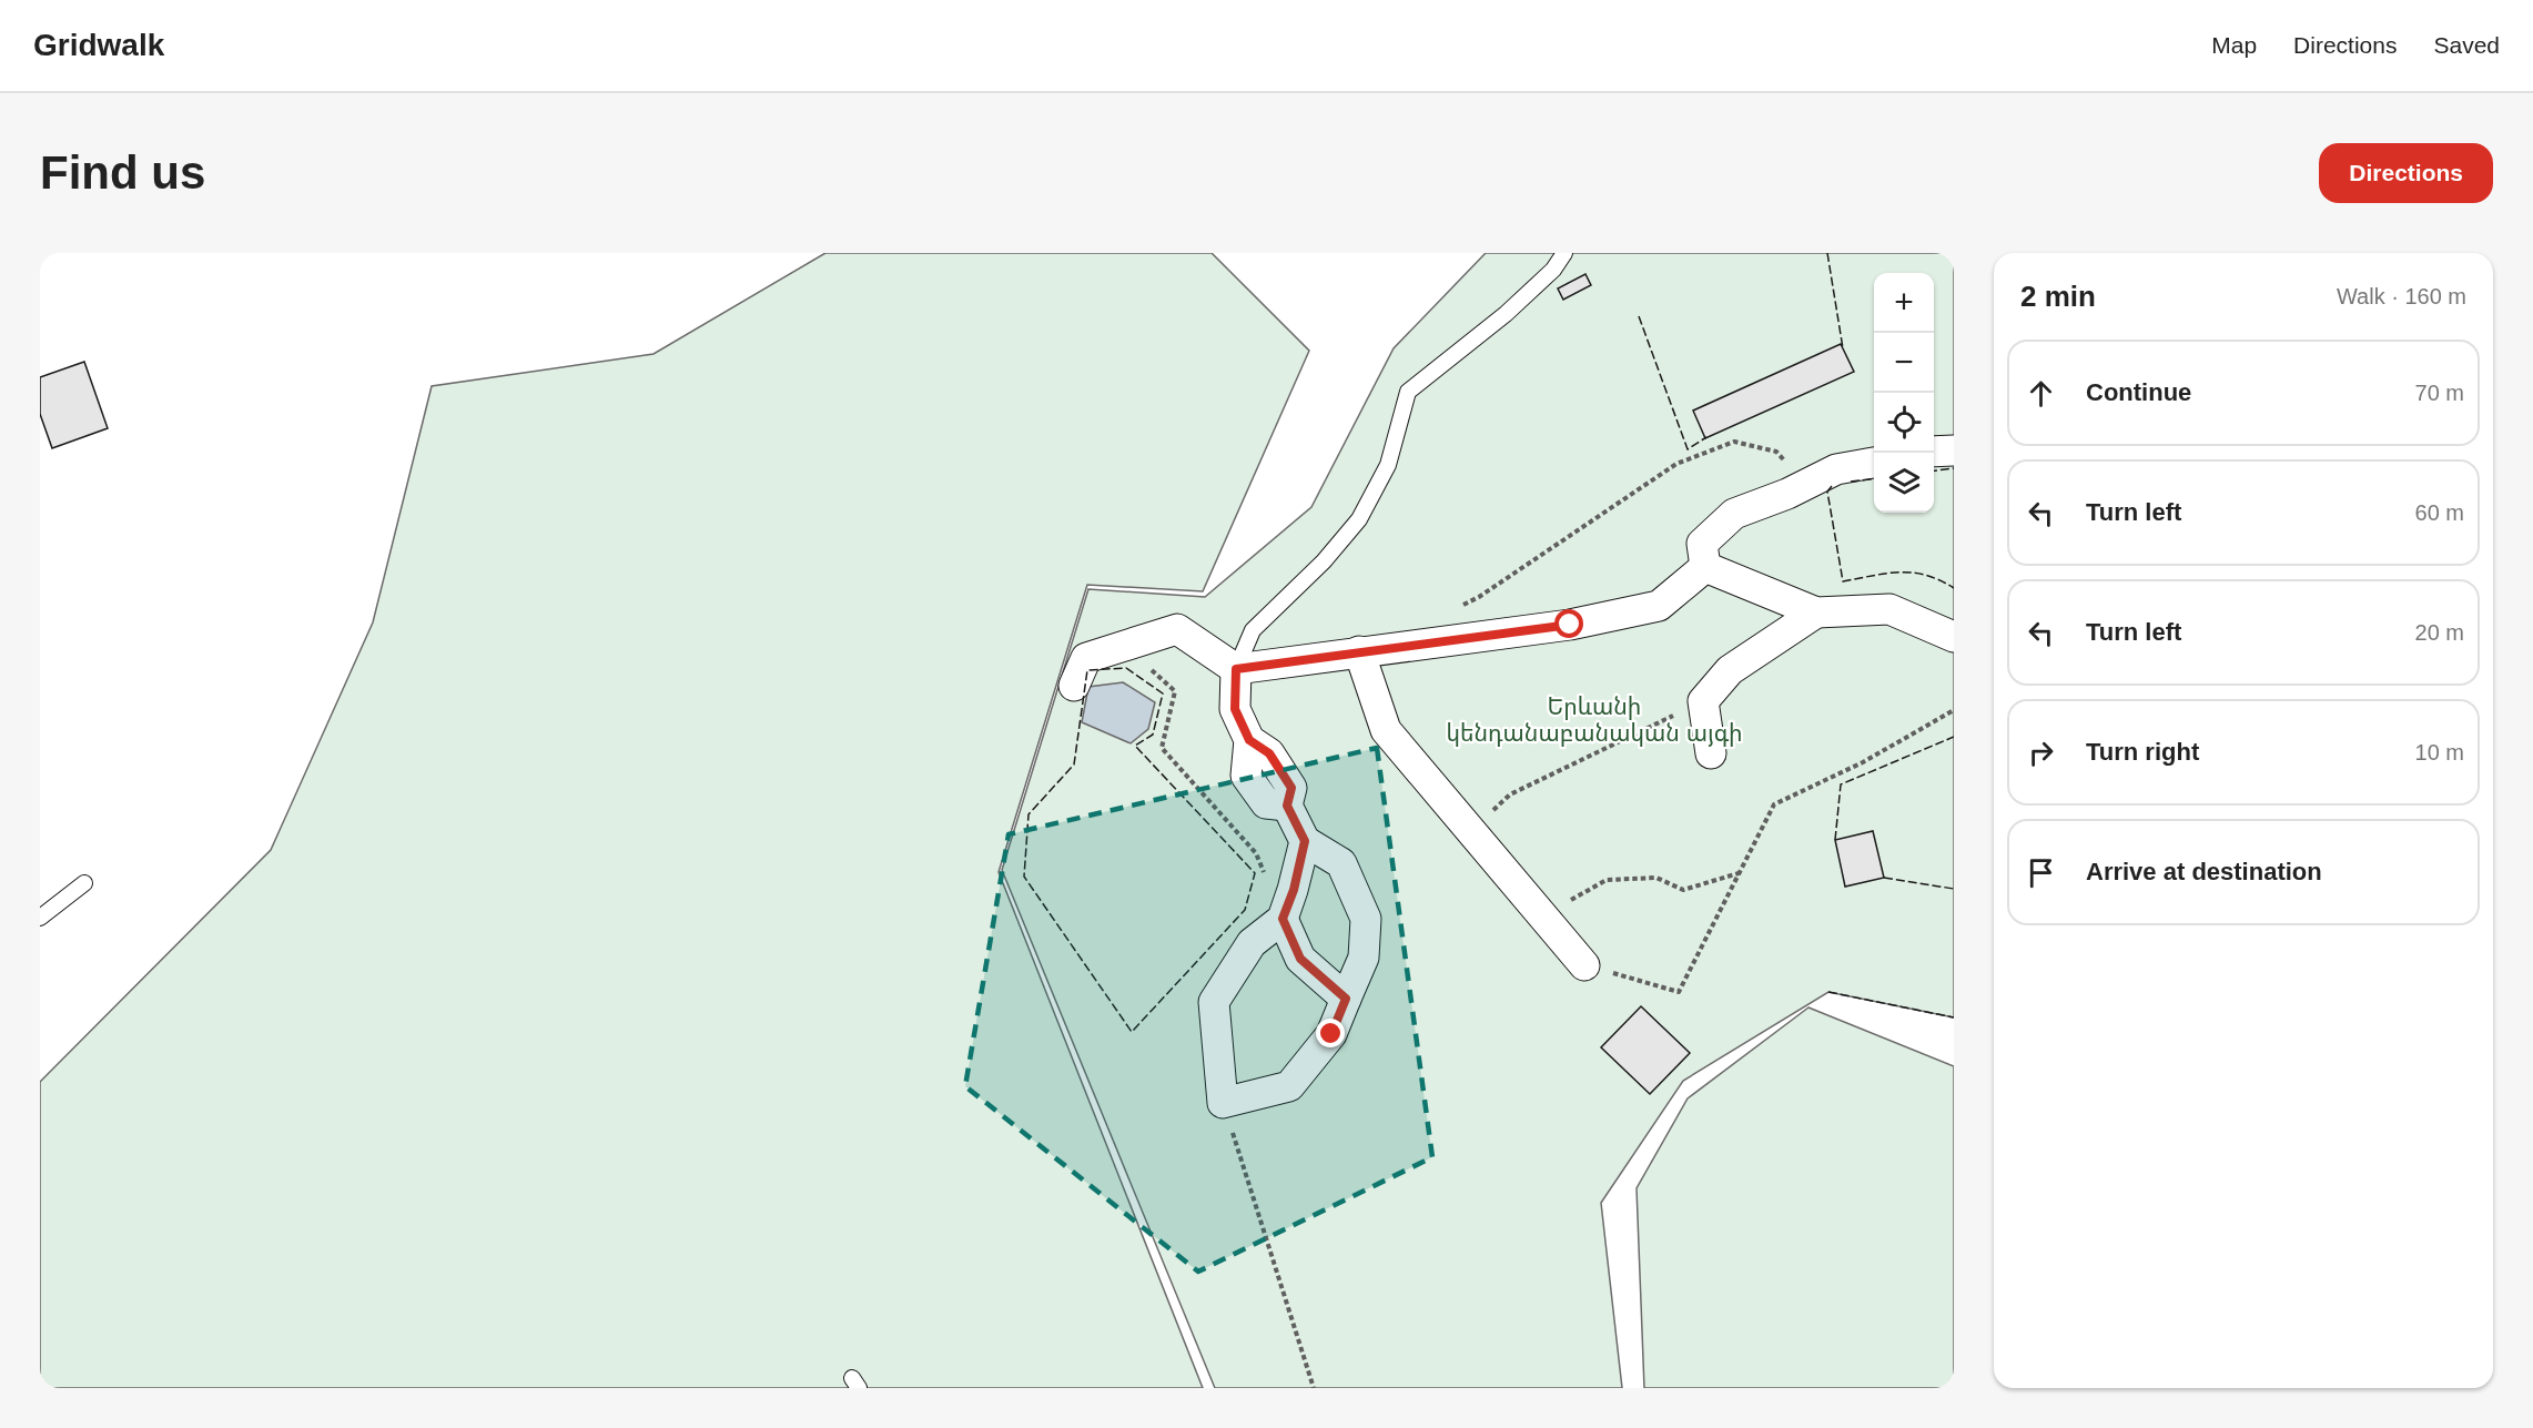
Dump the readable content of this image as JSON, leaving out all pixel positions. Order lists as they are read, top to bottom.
{
  "parks": ["Երևանի կենդանաբանական այգի"],
  "page": {
    "header": "Gridwalk",
    "nav": ["Map", "Directions", "Saved"],
    "buttons": "Directions",
    "title": "Find us",
    "heading": ["2 min", "Walk · 160 m"],
    "map_buttons": ["+", "−"],
    "list": [
      ["Continue", "70 m"],
      ["Turn left", "60 m"],
      ["Turn left", "20 m"],
      ["Turn right", "10 m"],
      "Arrive at destination"
    ]
  }
}
